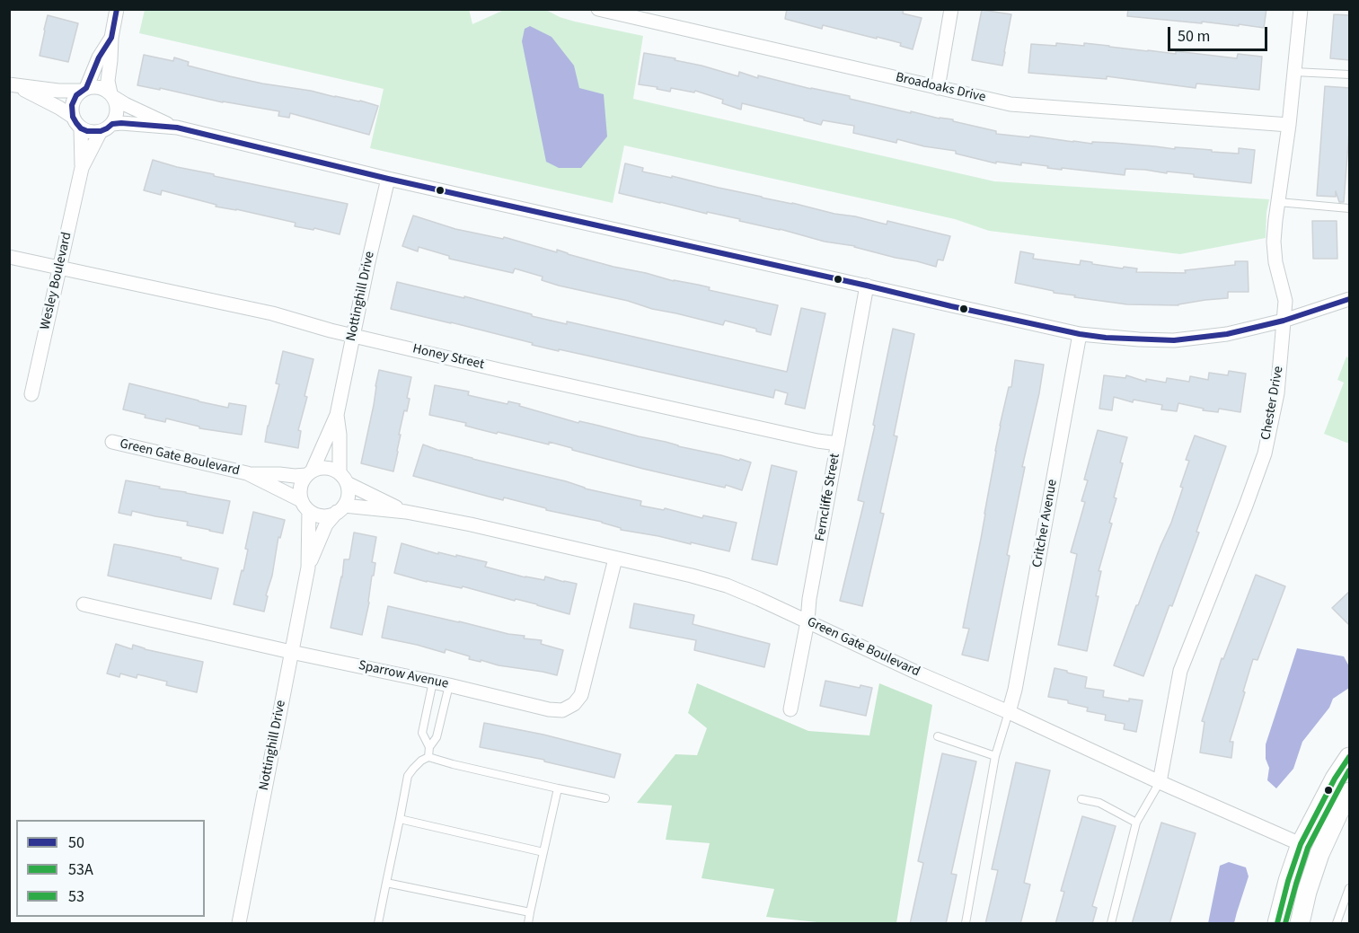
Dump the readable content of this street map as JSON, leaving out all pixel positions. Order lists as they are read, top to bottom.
{
  "streets": {
    "street": [
      "Broadoaks Drive",
      "Wesley Boulevard",
      "Nottinghill Drive",
      "Honey Street",
      "Chester Drive",
      "Green Gate Boulevard",
      "Ferncliffe Street",
      "Critcher Avenue",
      "Sparrow Avenue"
    ]
  },
  "crossings": [
    ["Broadoaks Drive", "Chester Drive"],
    ["Wesley Boulevard", "Honey Street"],
    ["Nottinghill Drive", "Honey Street"],
    ["Nottinghill Drive", "Green Gate Boulevard"],
    ["Nottinghill Drive", "Sparrow Avenue"],
    ["Honey Street", "Ferncliffe Street"],
    ["Chester Drive", "Green Gate Boulevard"],
    ["Green Gate Boulevard", "Ferncliffe Street"],
    ["Green Gate Boulevard", "Critcher Avenue"],
    ["Green Gate Boulevard", "Sparrow Avenue"]
  ],
  "lines": ["transit line 50", "transit line 53A", "transit line 53"],
  "legend": ["50", "53A", "53"],
  "scale_bar": "50 m"
}
